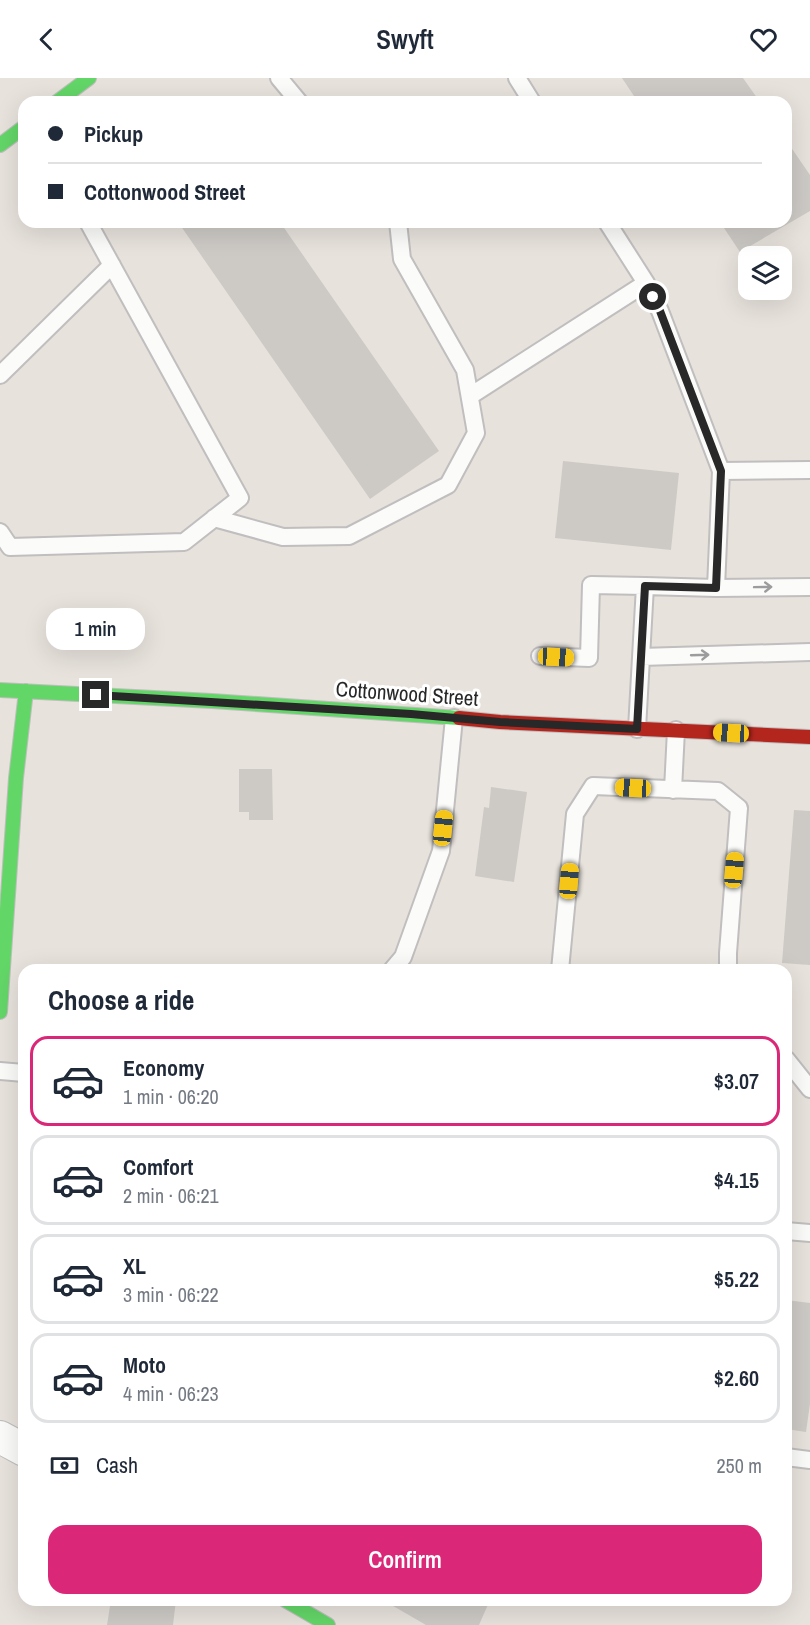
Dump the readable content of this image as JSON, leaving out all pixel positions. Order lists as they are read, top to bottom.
{
  "streets": {
    "street": ["Cottonwood Street"]
  },
  "page": {
    "header": "Swyft",
    "banner": ["Pickup", "Cottonwood Street"],
    "bubble": "1 min",
    "heading": "Choose a ride",
    "list": [
      {
        "name": "Economy",
        "note": "1 min · 06:20",
        "value": "$3.07"
      },
      {
        "name": "Comfort",
        "note": "2 min · 06:21",
        "value": "$4.15"
      },
      {
        "name": "XL",
        "note": "3 min · 06:22",
        "value": "$5.22"
      },
      {
        "name": "Moto",
        "note": "4 min · 06:23",
        "value": "$2.60"
      }
    ],
    "pay": ["Cash", "250 m"],
    "buttons": "Confirm"
  }
}
